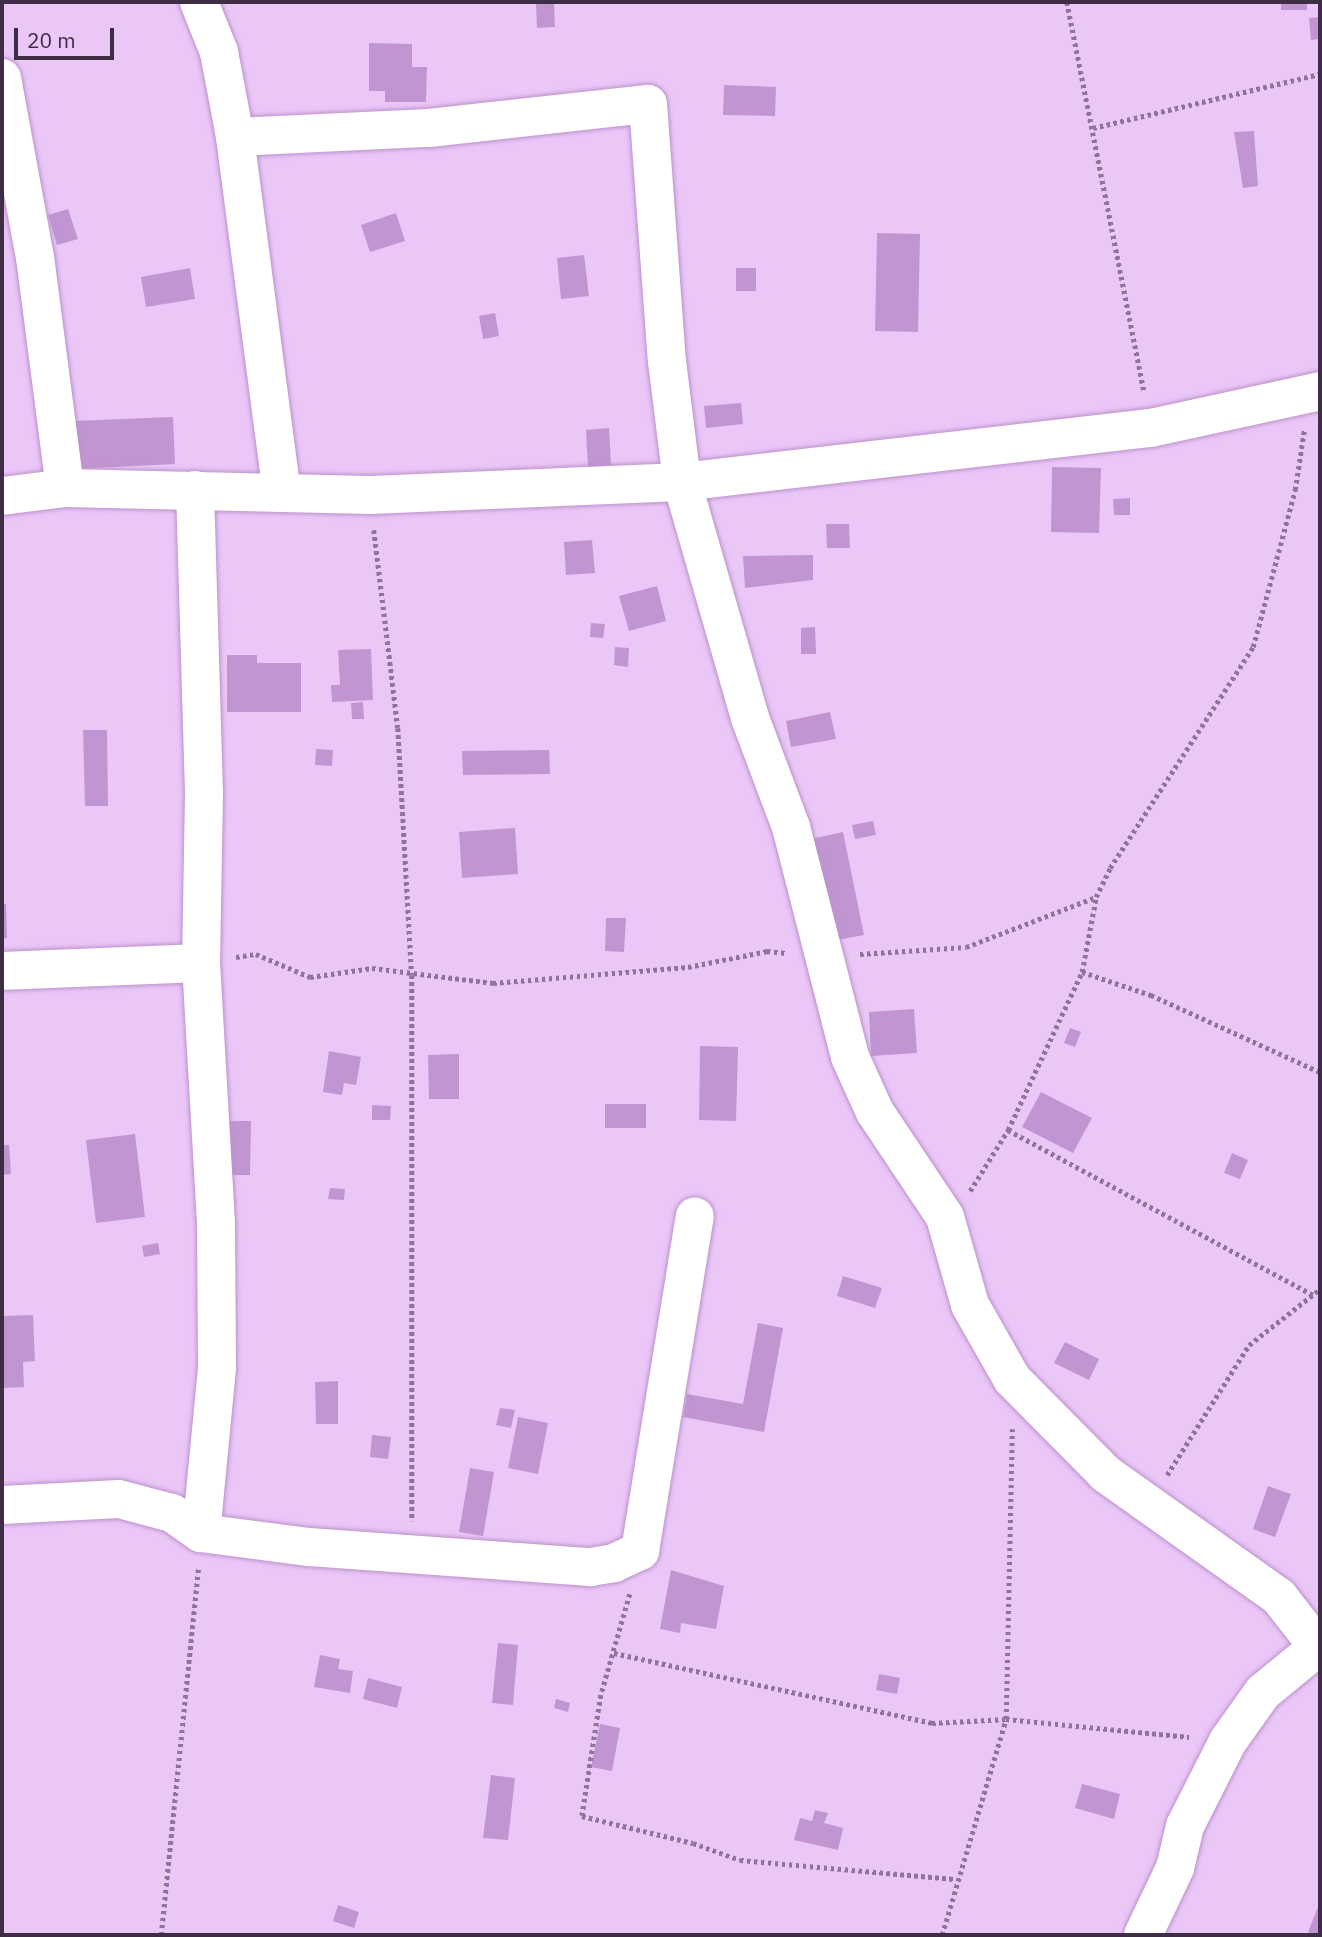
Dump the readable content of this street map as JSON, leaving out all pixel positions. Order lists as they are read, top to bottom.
{
  "scale_bar": "20 m"
}
